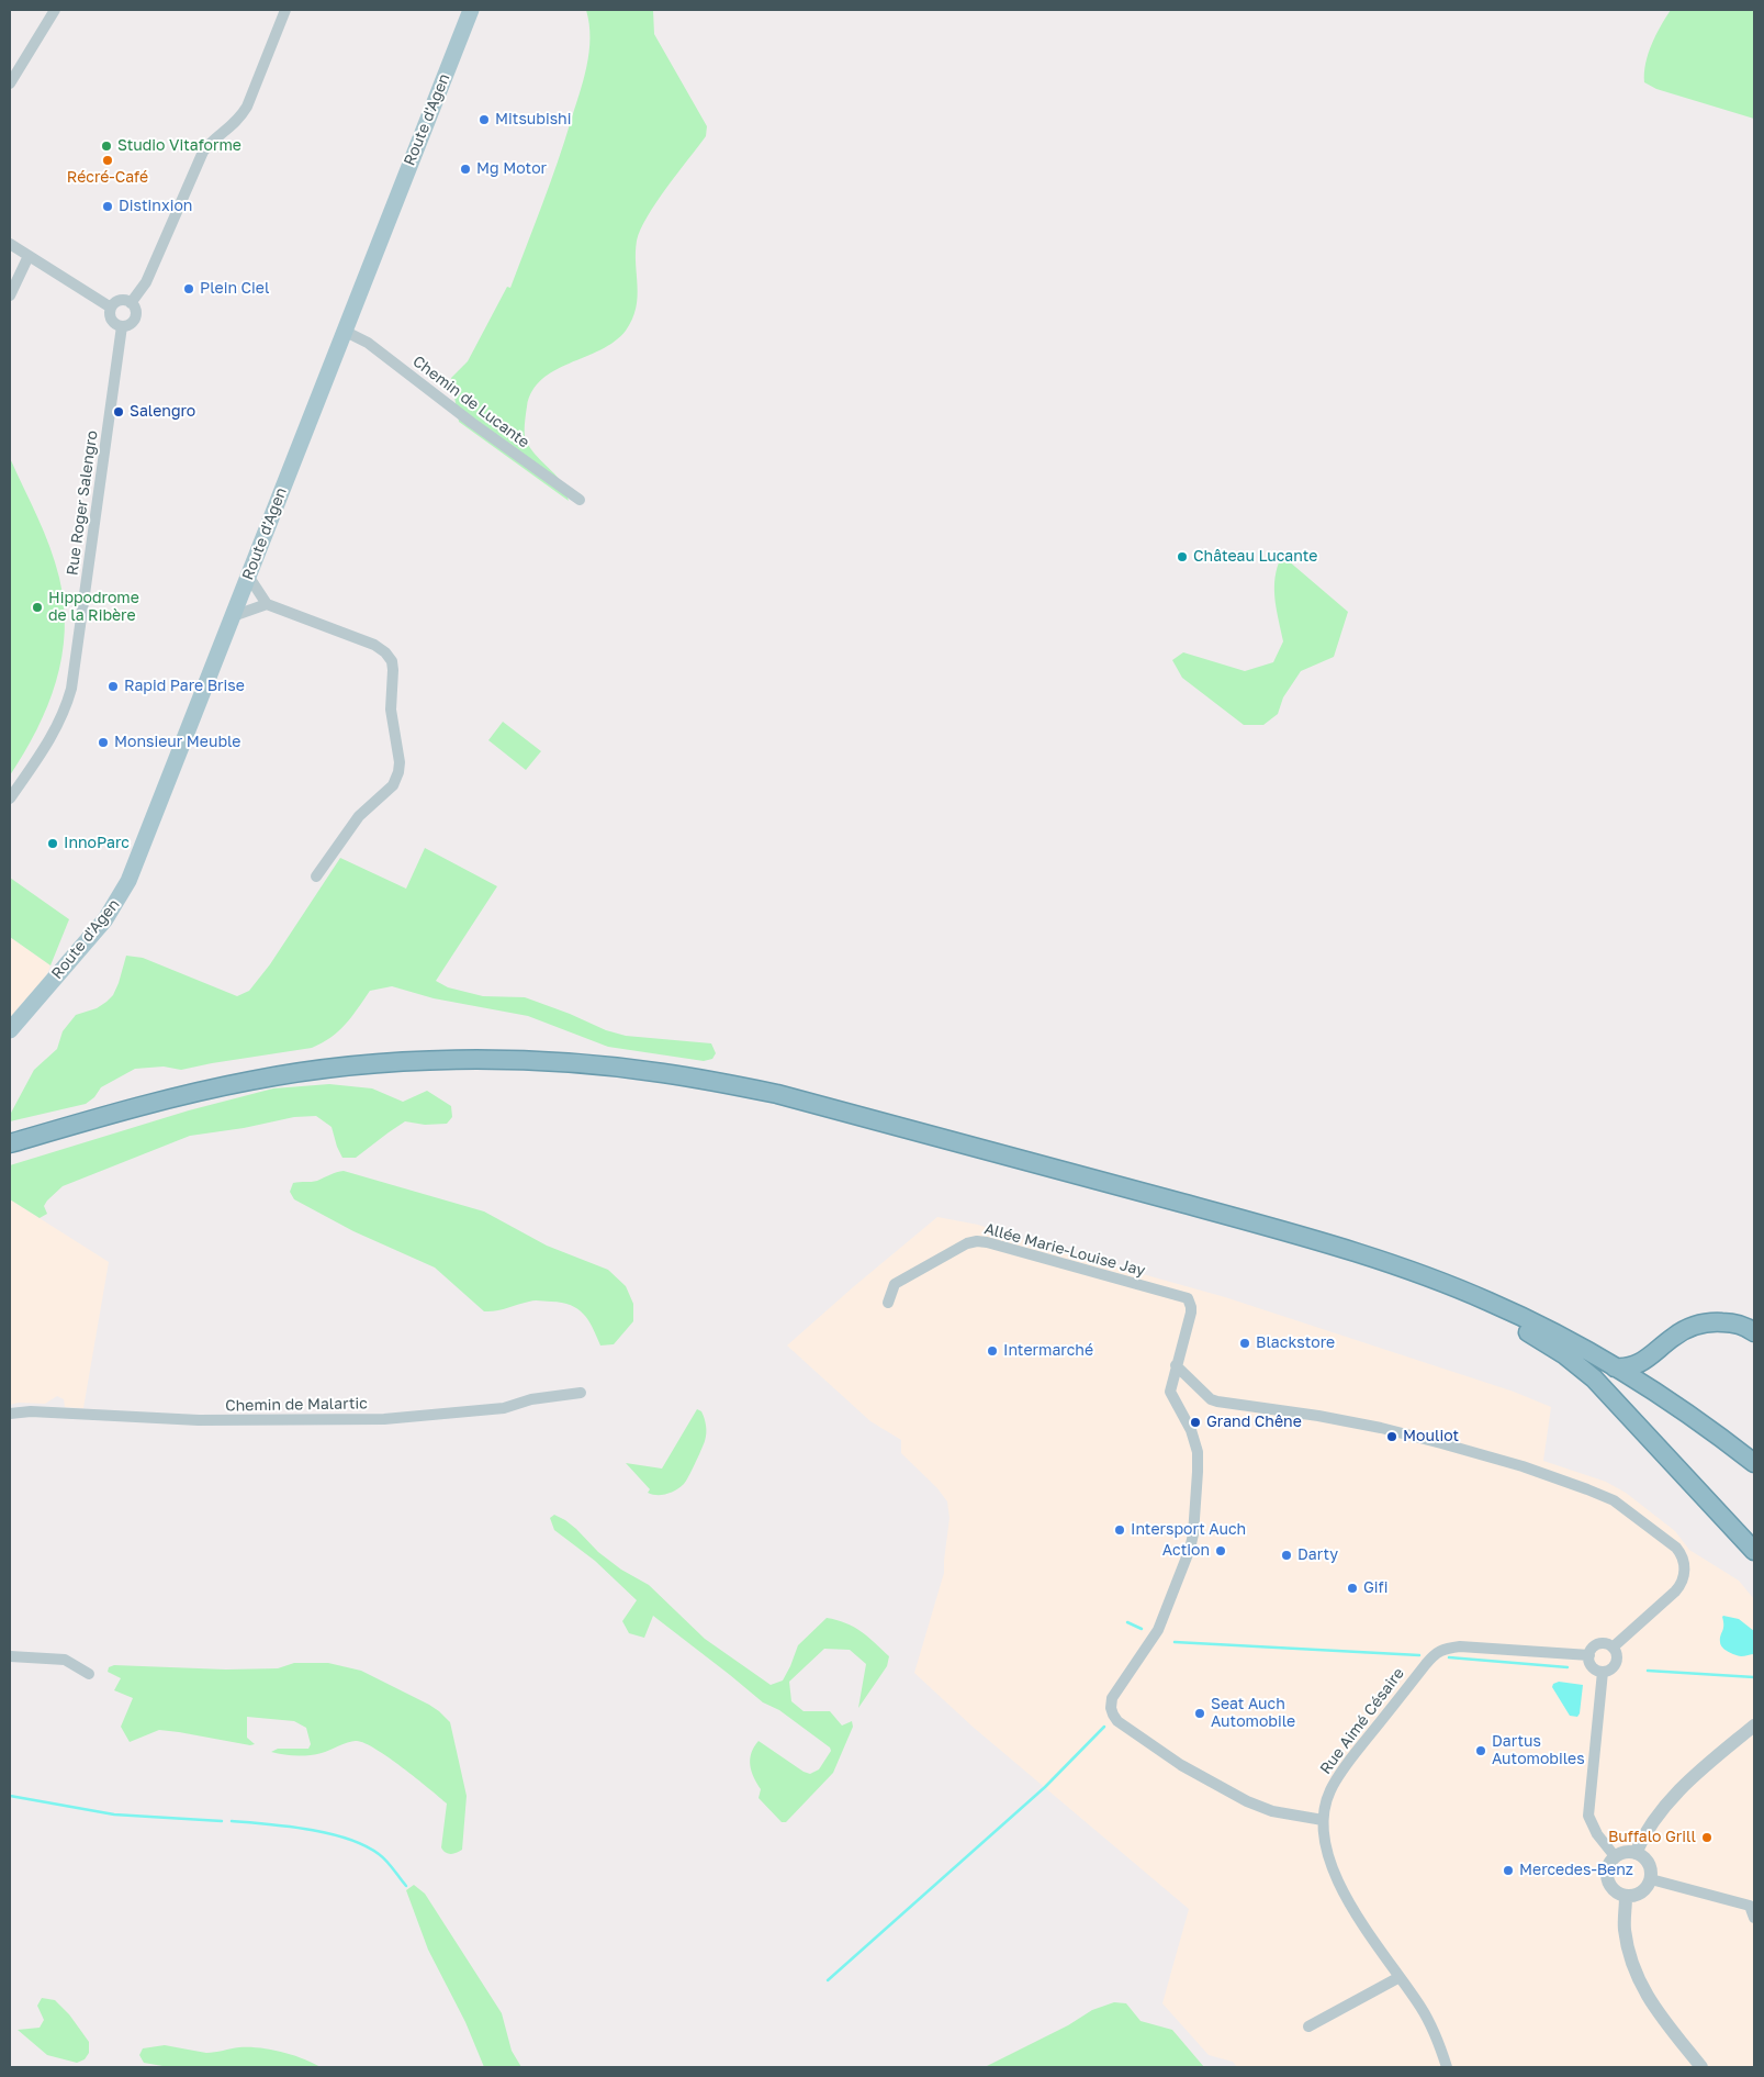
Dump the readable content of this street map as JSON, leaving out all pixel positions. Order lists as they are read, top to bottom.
{
  "streets": {
    "main road": ["Route d'Agen"],
    "street": [
      "Chemin de Lucante",
      "Rue Roger Salengro",
      "Allée Marie-Louise Jay",
      "Chemin de Malartic",
      "Rue Aimé Césaire"
    ]
  },
  "crossings": [
    ["Route d'Agen", "Chemin de Lucante"]
  ],
  "places": [
    "Mitsubishi",
    "Studio Vitaforme",
    "Récré-Café",
    "Mg Motor",
    "Distinxion",
    "Plein Ciel",
    "Salengro",
    "Château Lucante",
    "Hippodrome de la Ribère",
    "Rapid Pare Brise",
    "Monsieur Meuble",
    "InnoParc",
    "Blackstore",
    "Intermarché",
    "Grand Chêne",
    "Mouliot",
    "Intersport Auch",
    "Action",
    "Darty",
    "Gifi",
    "Seat Auch Automobile",
    "Dartus Automobiles",
    "Buffalo Grill",
    "Mercedes-Benz"
  ]
}
